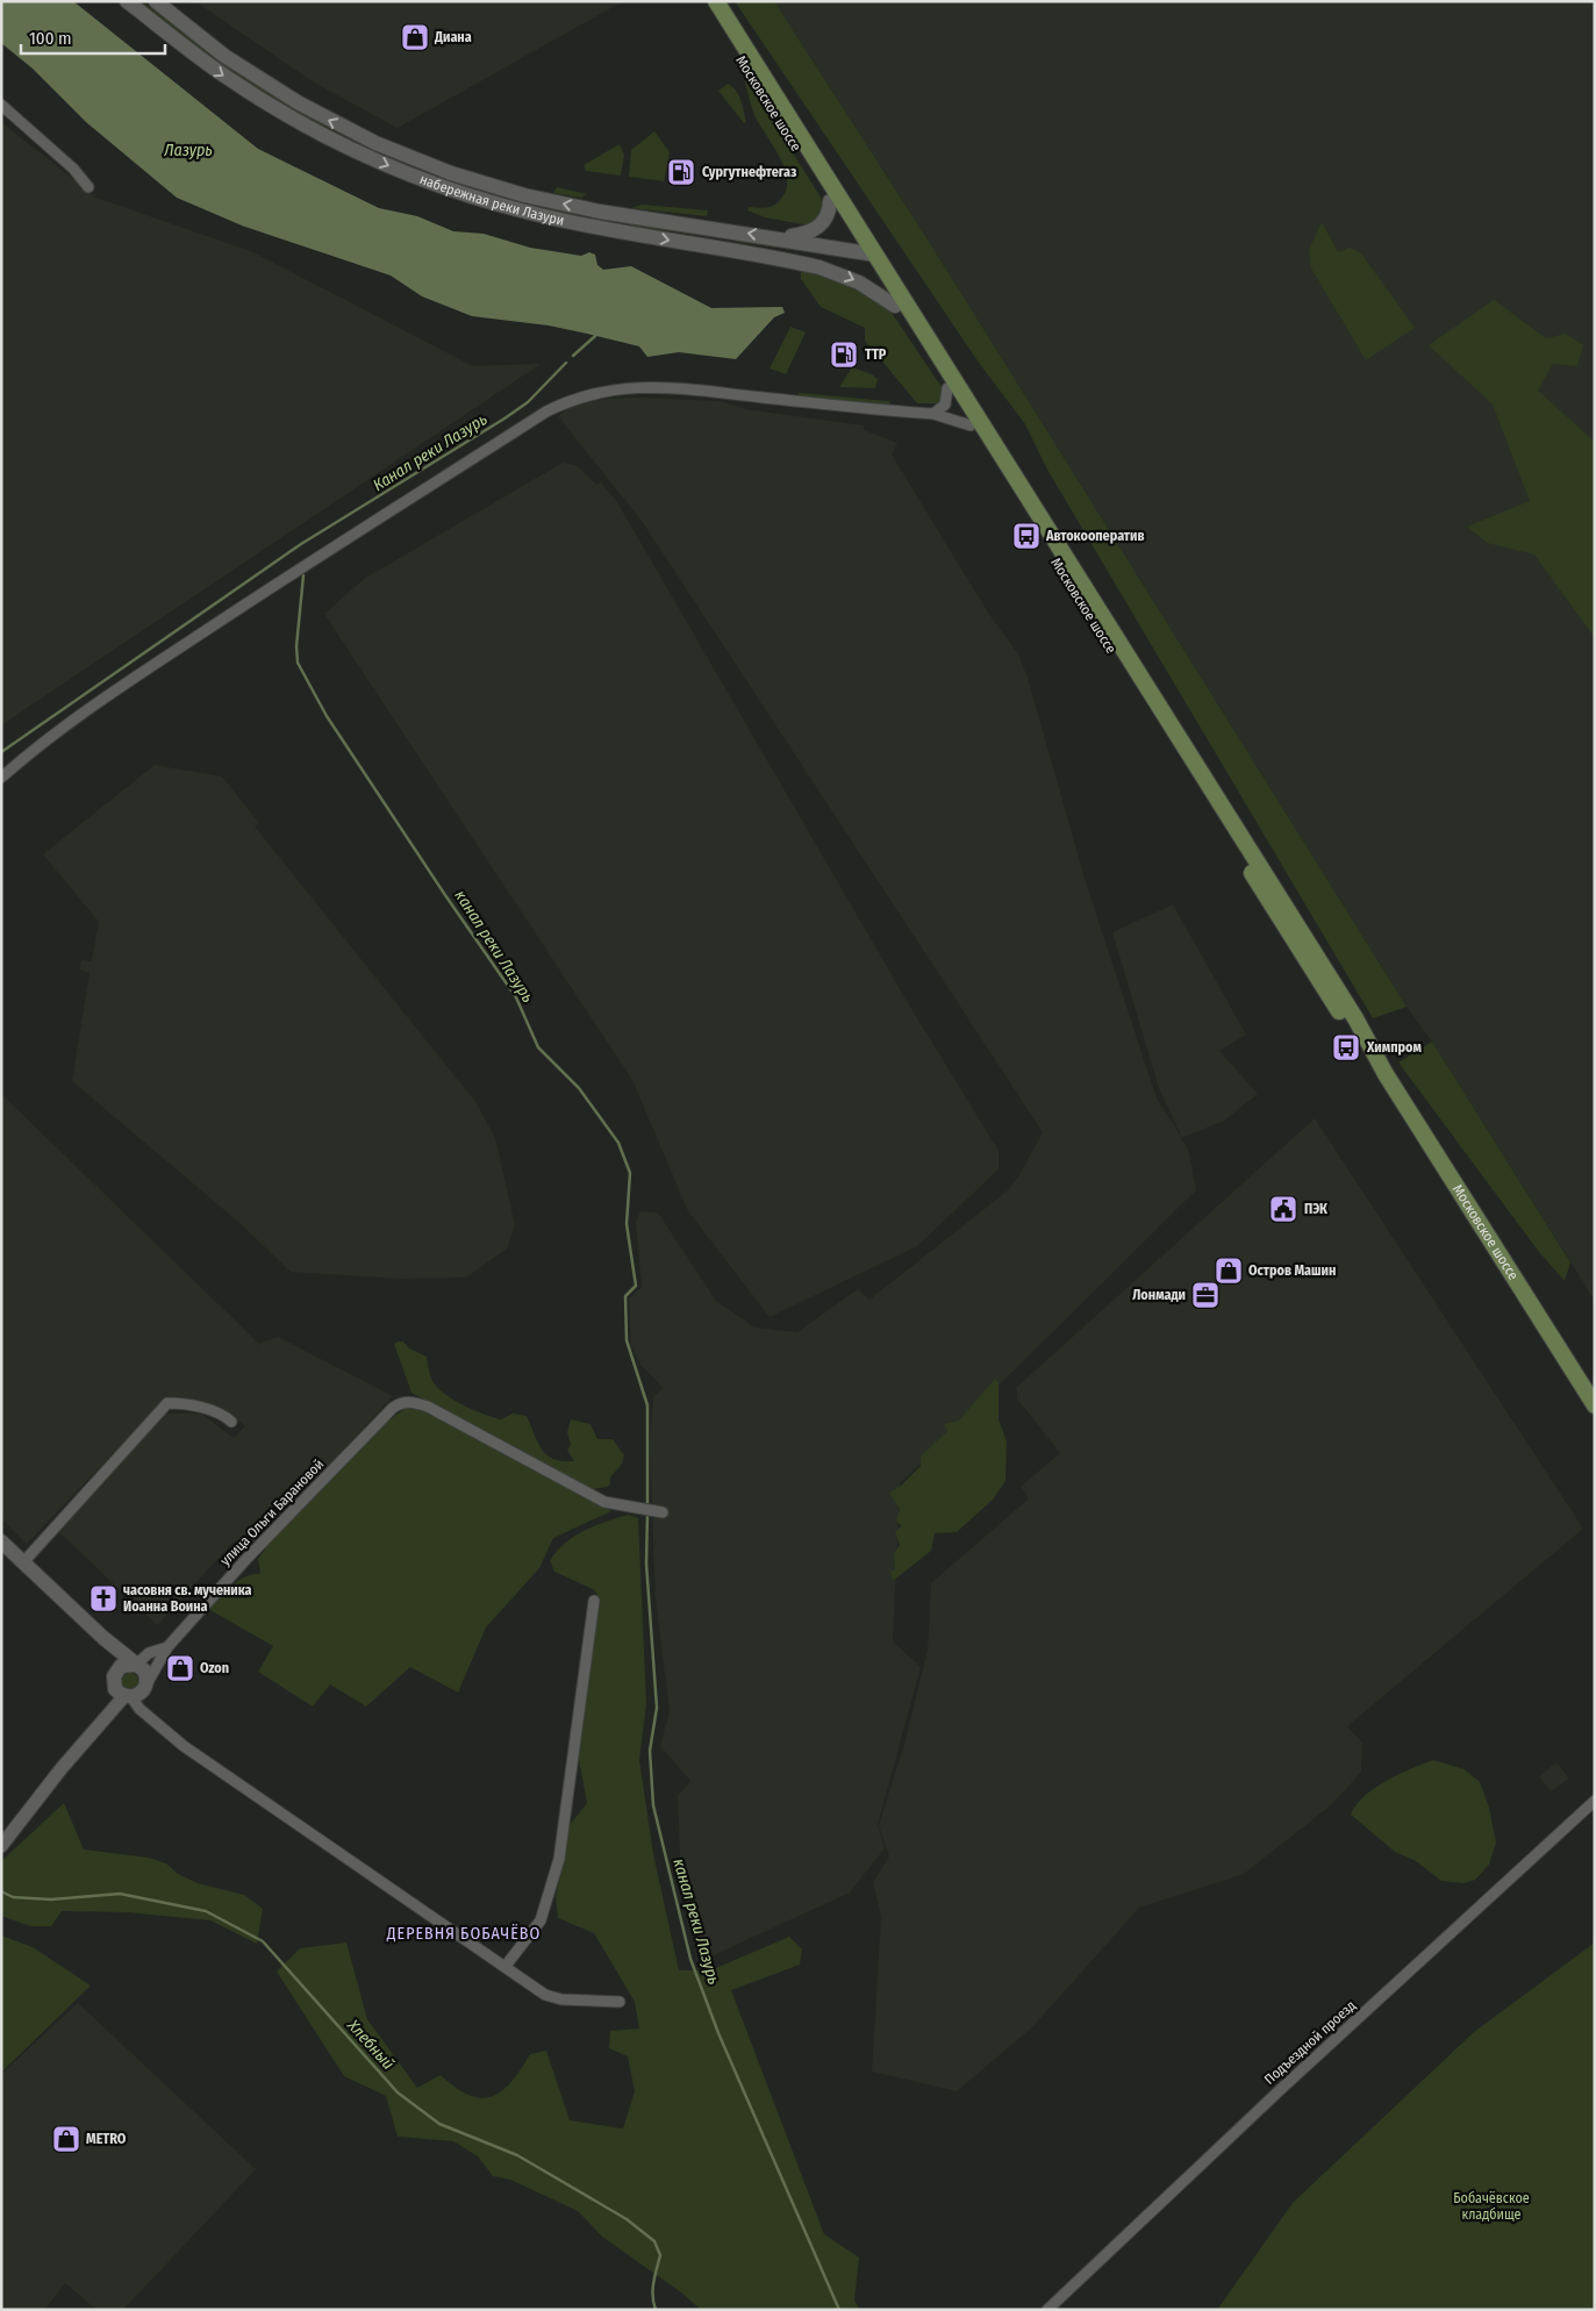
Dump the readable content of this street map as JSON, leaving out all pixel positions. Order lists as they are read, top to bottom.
{
  "streets": {
    "main road": ["Московское шоссе", "набережная реки Лазури"],
    "street": ["улица Ольги Барановой", "Подъездной проезд"]
  },
  "crossings": [
    ["Московское шоссе", "набережная реки Лазури"]
  ],
  "districts": ["ДЕРЕВНЯ БОБАЧЁВО"],
  "water": [
    "Лазурь",
    "Канал реки Лазурь",
    "канал реки Лазурь",
    "Хлебный"
  ],
  "parks": ["Бобачёвское кладбище"],
  "places": {
    "shop": [
      "Диана",
      "Остров Машин",
      "Ozon",
      "METRO"
    ],
    "fuel station": ["Сургутнефтегаз", "ТТР"],
    "bus stop": ["Автокооператив", "Химпром"],
    "public building": ["ПЭК"],
    "office": ["Лонмади"],
    "church": ["часовня св. мученика Иоанна Воина"]
  },
  "scale_bar": "100 m"
}
